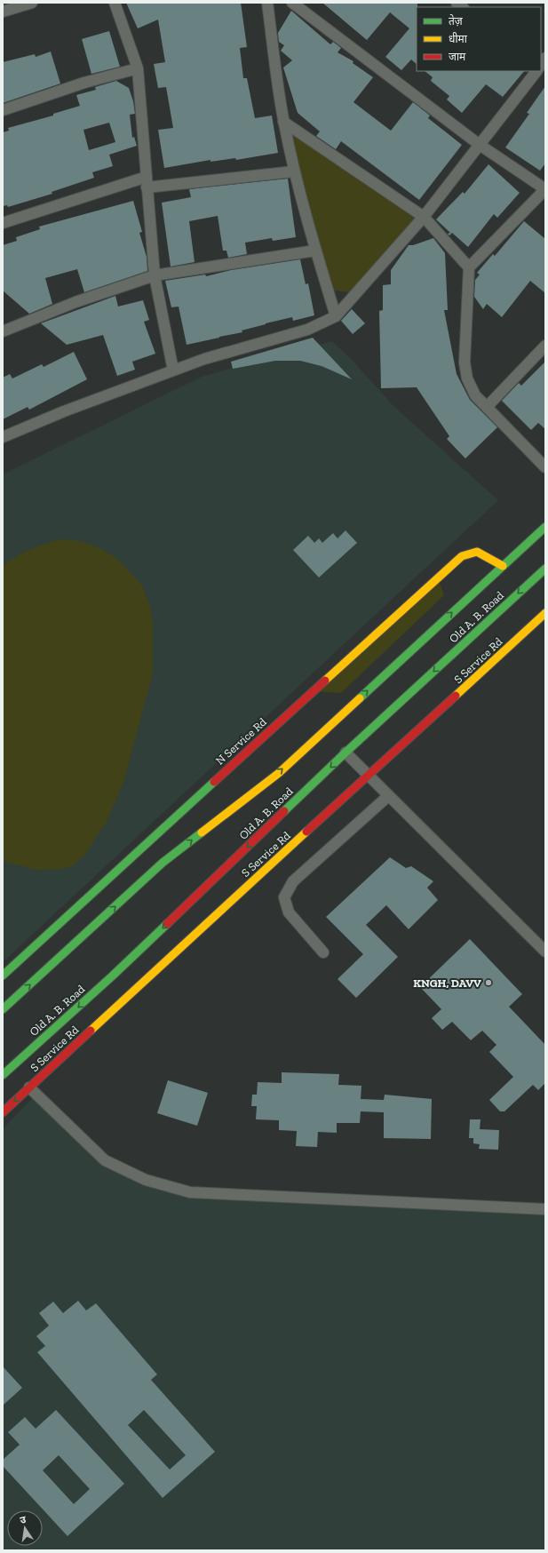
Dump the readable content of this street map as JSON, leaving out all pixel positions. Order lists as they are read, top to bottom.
{
  "streets": {
    "main road": ["Old A. B. Road", "S Service Rd", "N Service Rd"]
  },
  "crossings": [
    ["Old A. B. Road", "N Service Rd"]
  ],
  "places": ["KNGH, DAVV"],
  "legend": ["तेज़", "धीमा", "जाम"],
  "north": "top"
}
